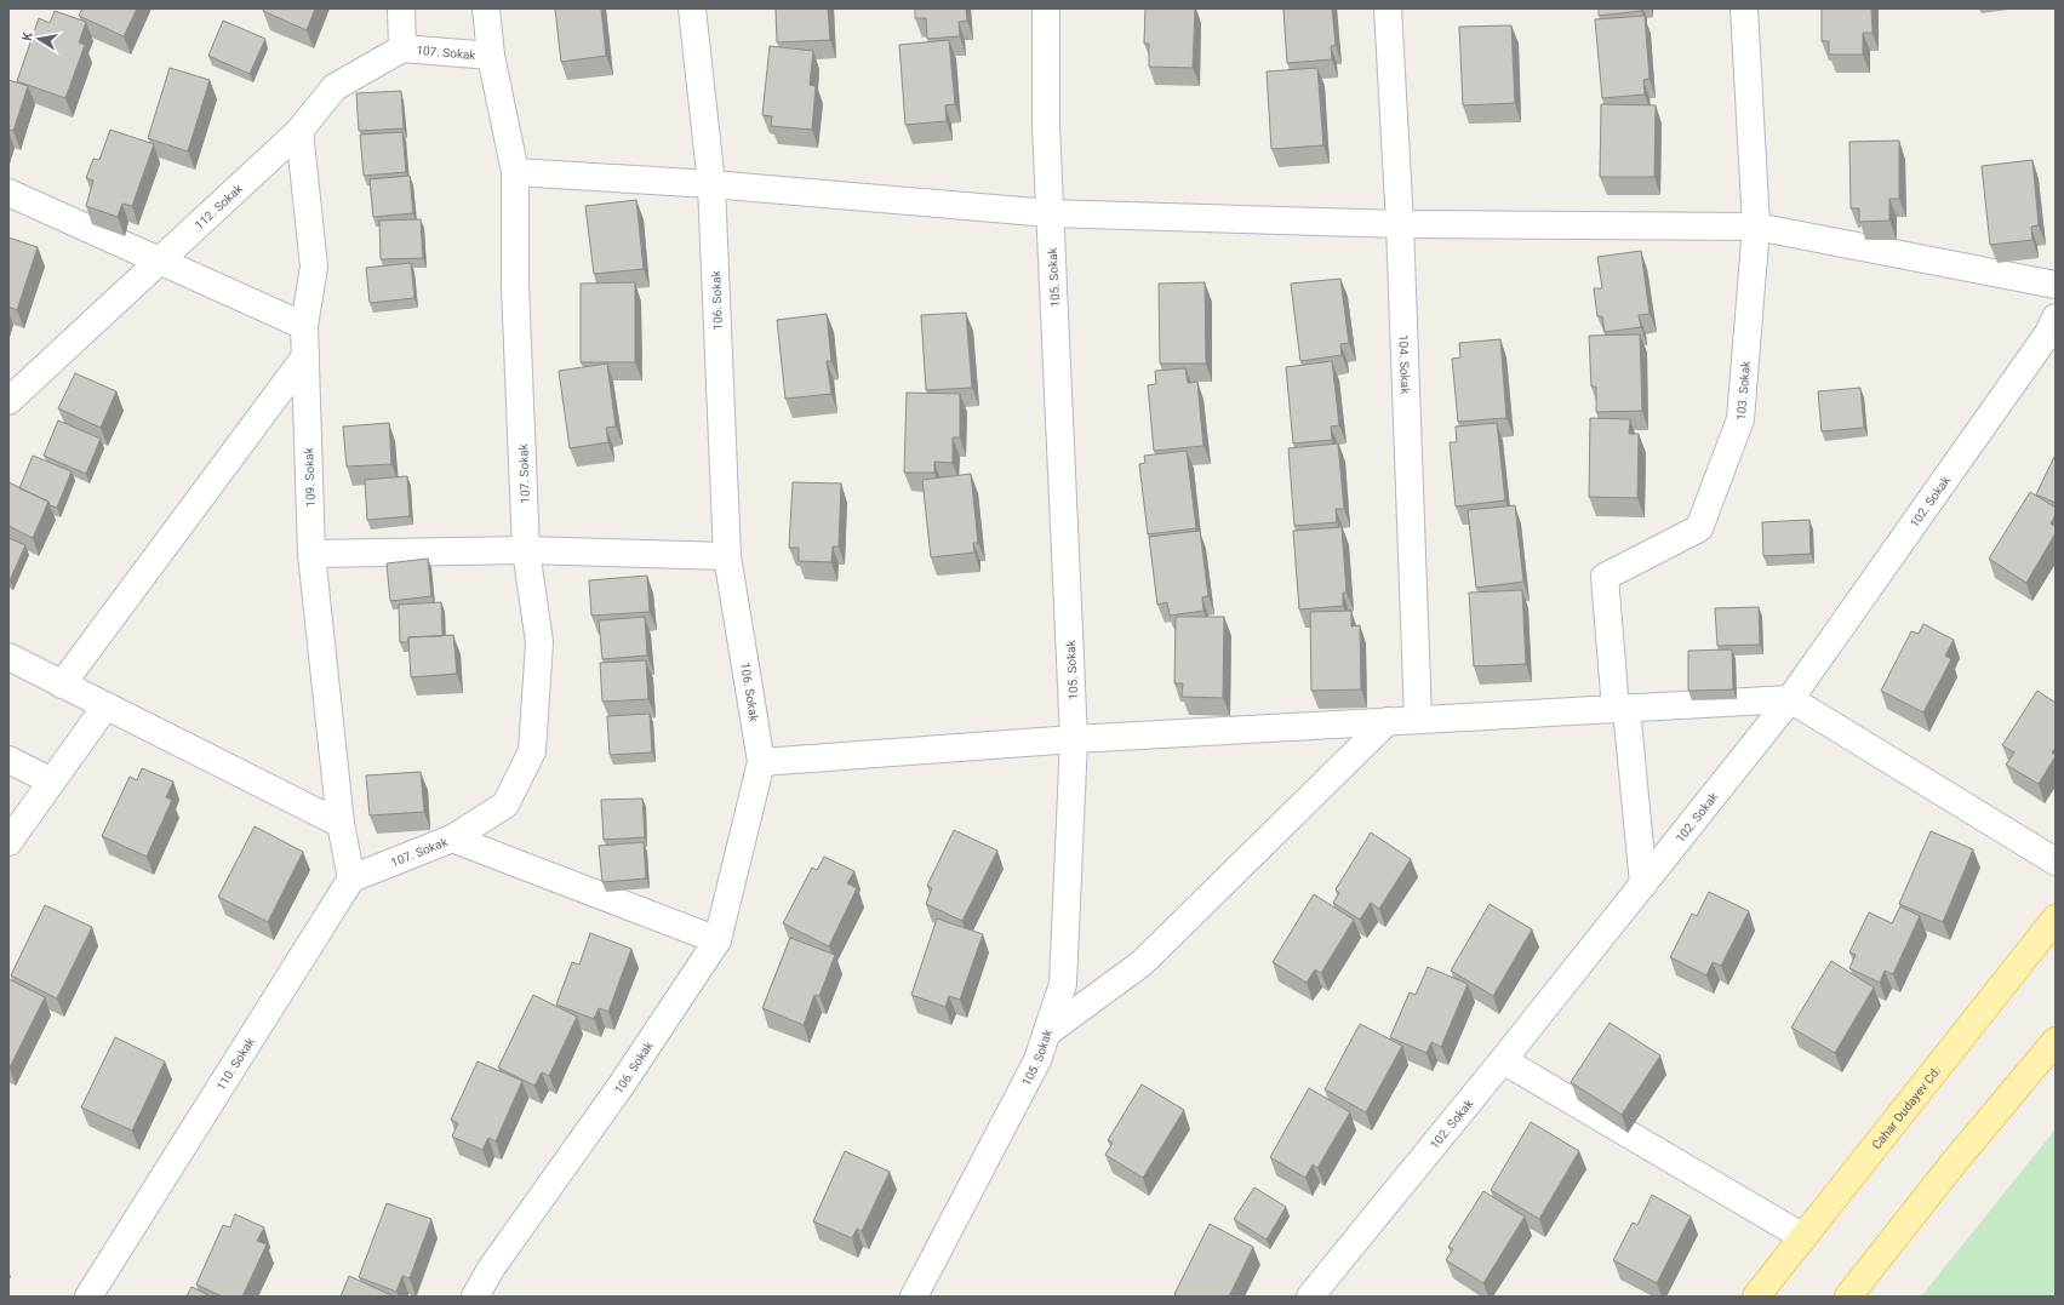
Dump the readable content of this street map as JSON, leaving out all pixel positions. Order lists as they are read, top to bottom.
{
  "streets": {
    "main road": ["Cahar Dudayev Cd."],
    "street": [
      "107. Sokak",
      "112. Sokak",
      "105. Sokak",
      "106. Sokak",
      "104. Sokak",
      "103. Sokak",
      "109. Sokak",
      "102. Sokak",
      "110. Sokak"
    ]
  },
  "crossings": [
    ["107. Sokak", "112. Sokak"],
    ["107. Sokak", "110. Sokak"],
    ["112. Sokak", "109. Sokak"]
  ],
  "north": "left"
}
